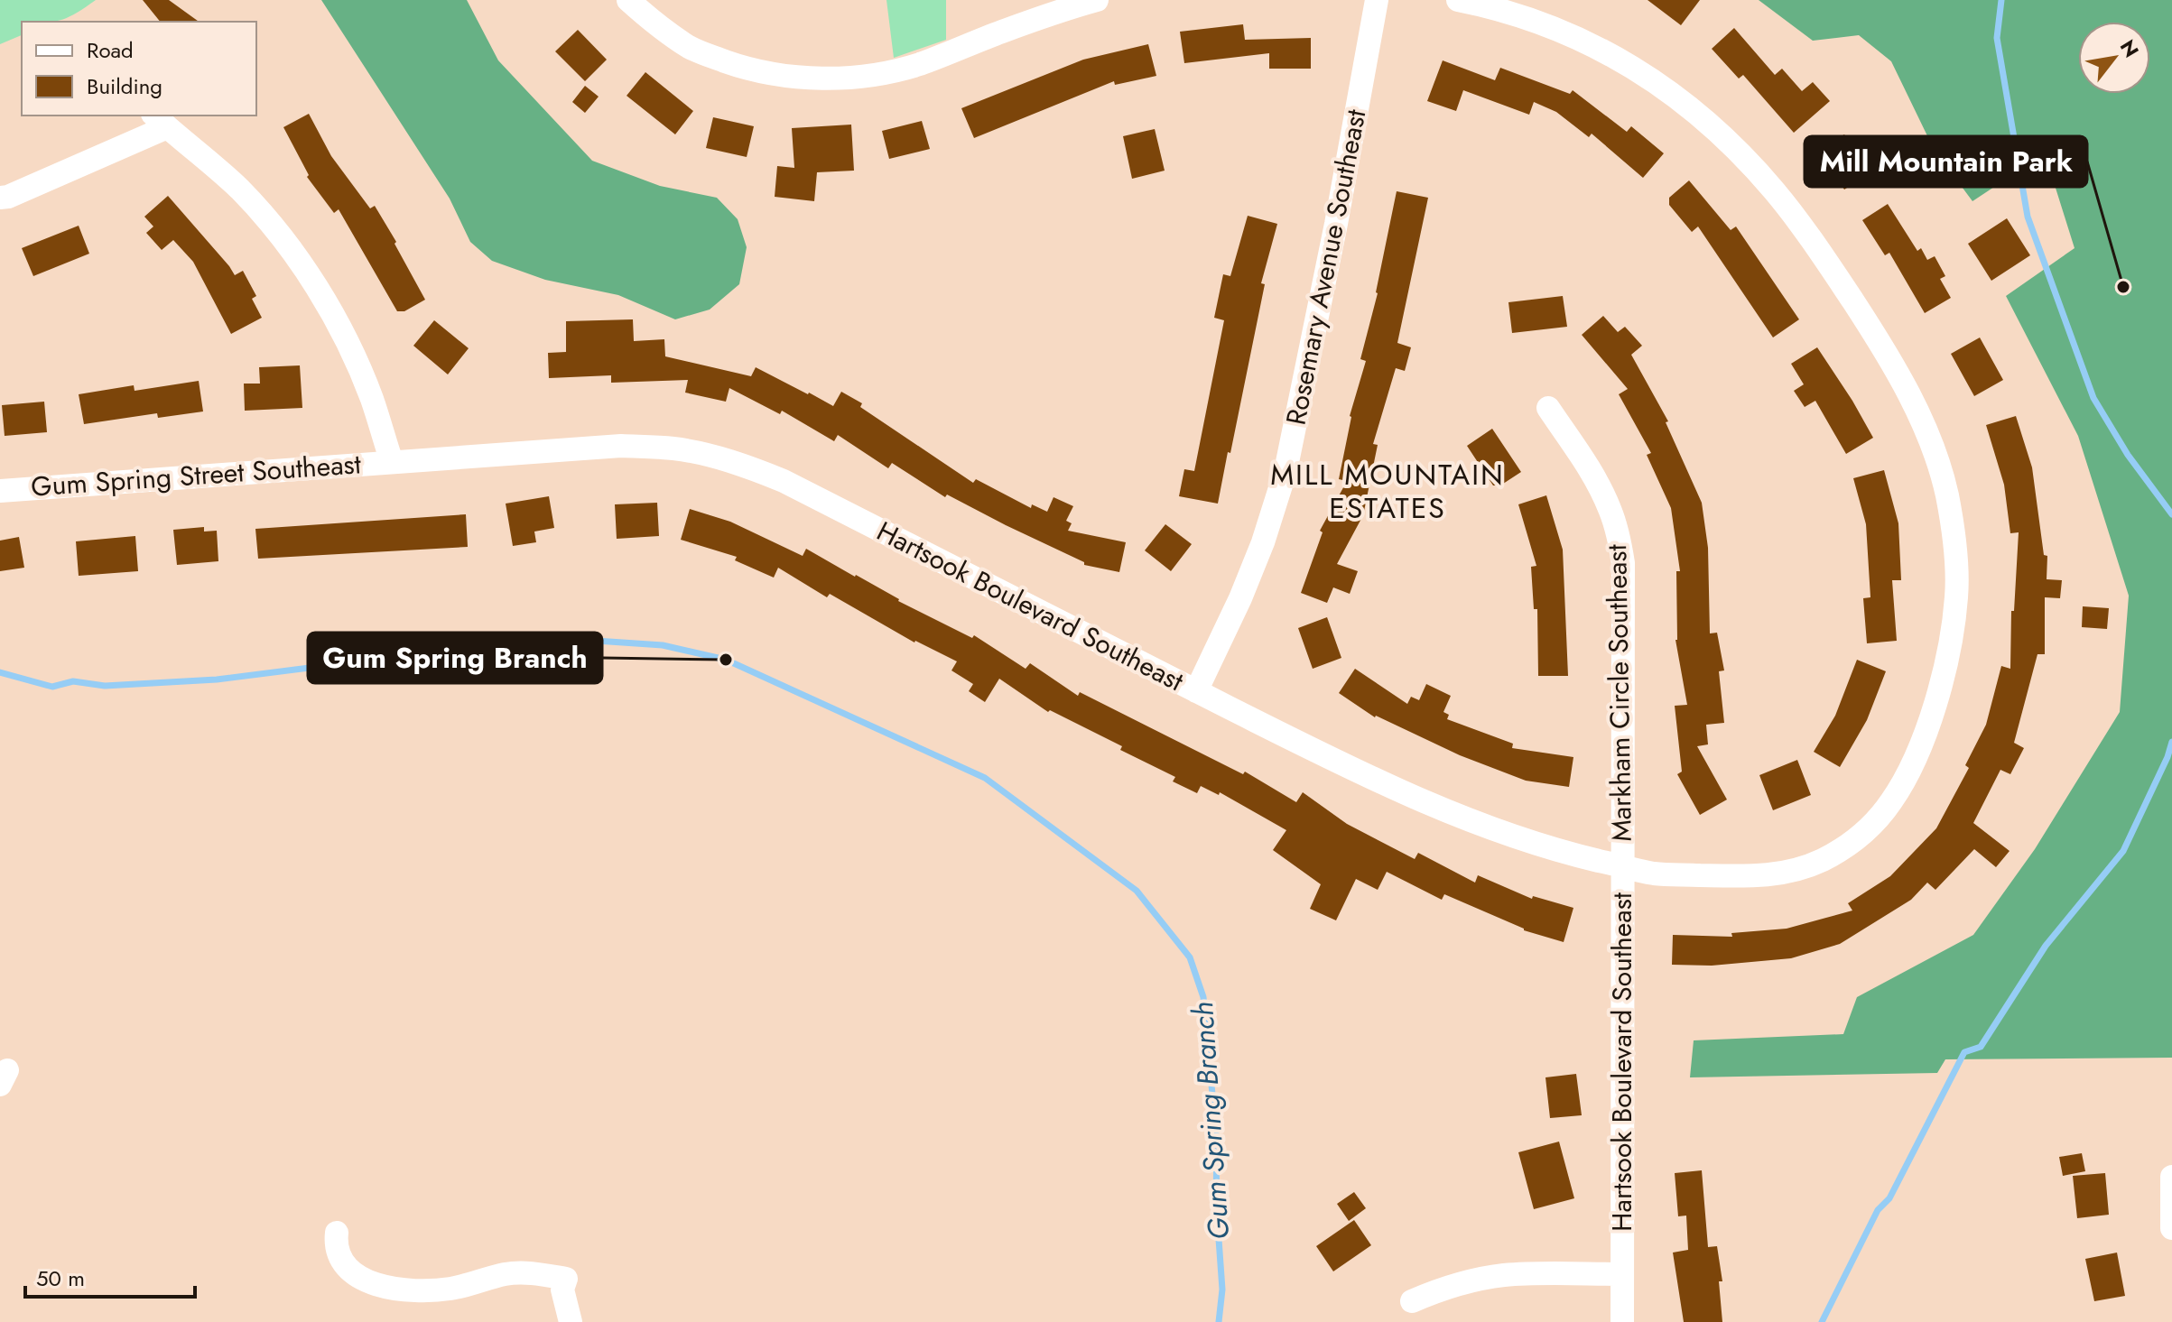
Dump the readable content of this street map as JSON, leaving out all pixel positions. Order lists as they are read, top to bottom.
{
  "streets": {
    "street": [
      "Rosemary Avenue Southeast",
      "Gum Spring Street Southeast",
      "Hartsook Boulevard Southeast",
      "Markham Circle Southeast"
    ]
  },
  "crossings": [
    ["Rosemary Avenue Southeast", "Hartsook Boulevard Southeast"],
    ["Gum Spring Street Southeast", "Hartsook Boulevard Southeast"],
    ["Hartsook Boulevard Southeast", "Markham Circle Southeast"]
  ],
  "districts": ["MILL MOUNTAIN ESTATES"],
  "water": ["Gum Spring Branch"],
  "places": ["Mill Mountain Park", "Gum Spring Branch"],
  "legend": ["Road", "Building"],
  "scale_bar": "50 m",
  "north": "top right"
}
